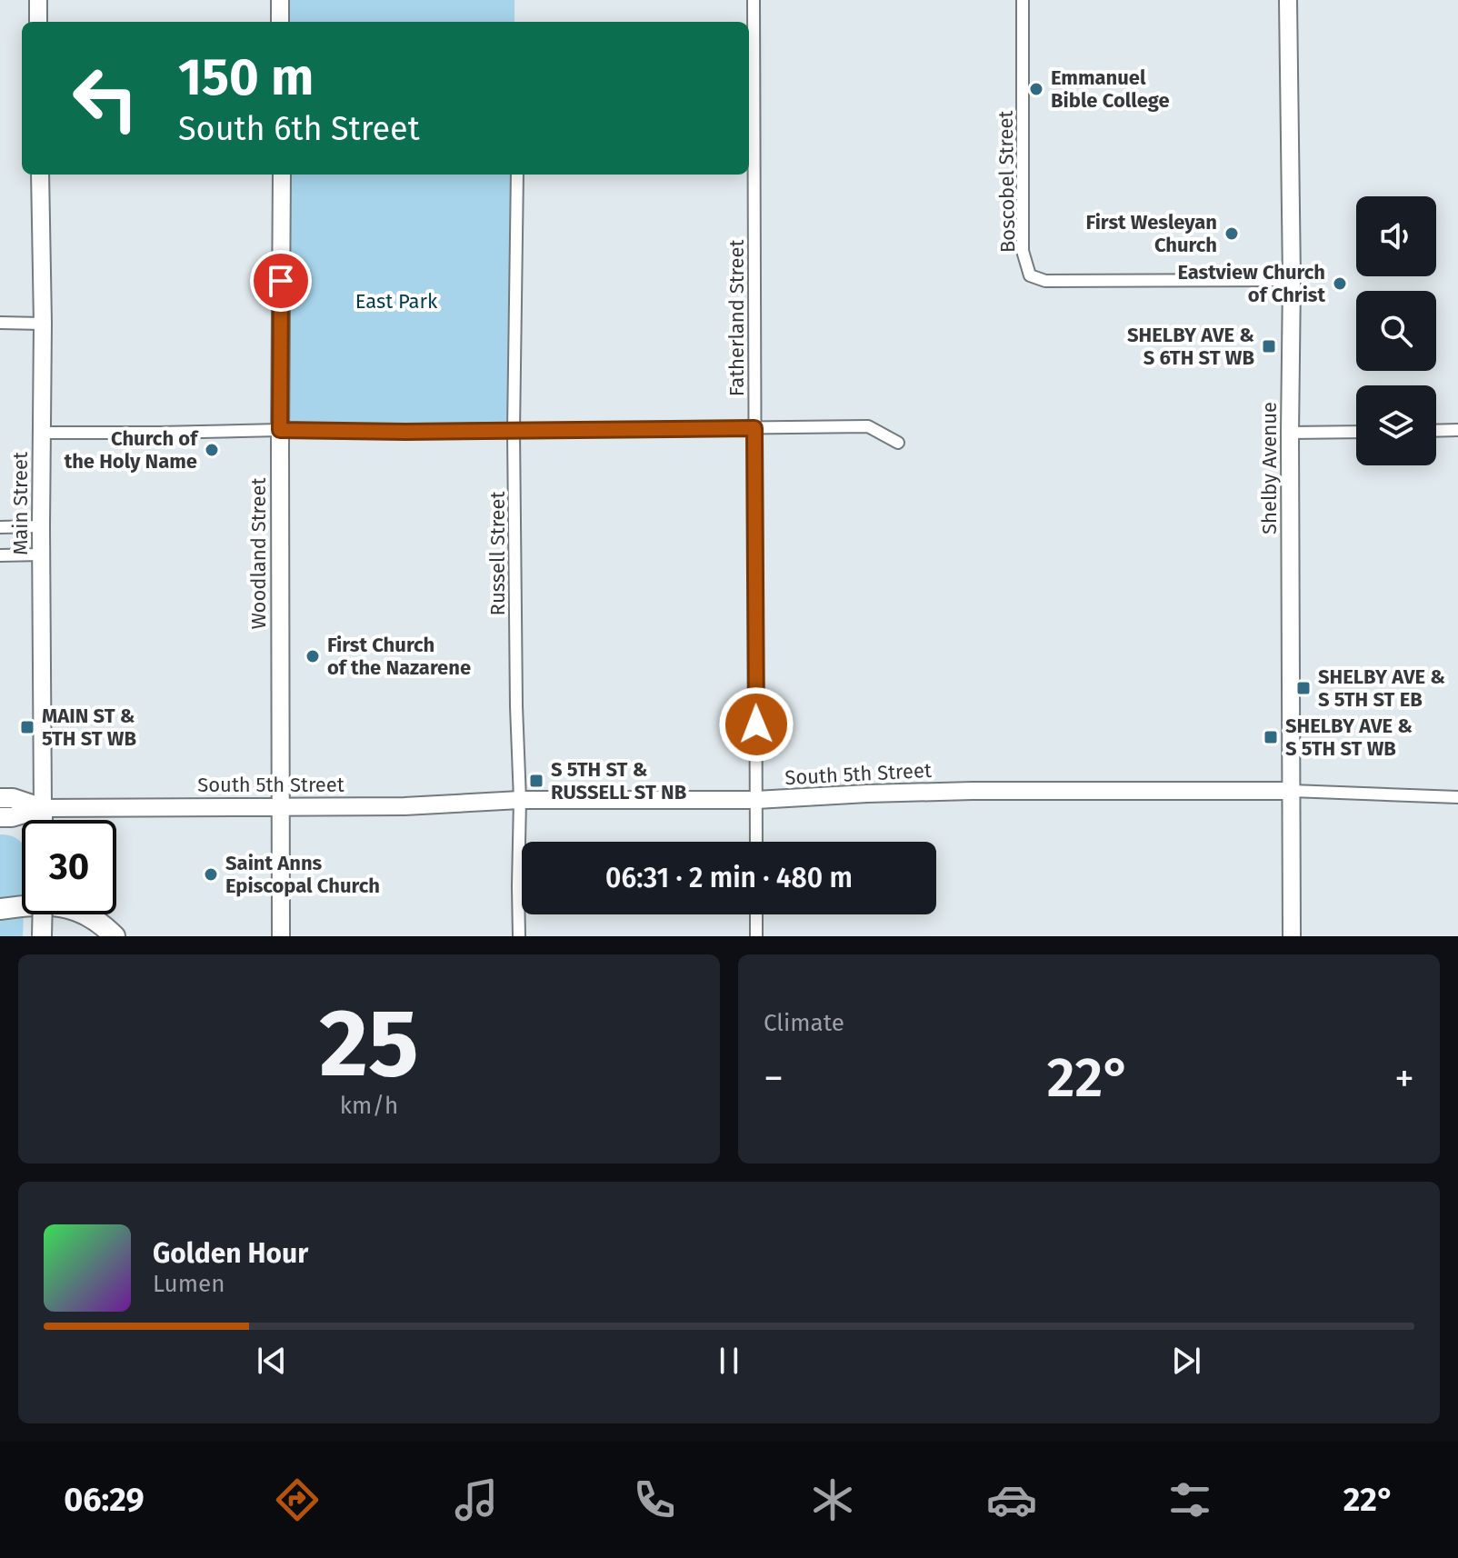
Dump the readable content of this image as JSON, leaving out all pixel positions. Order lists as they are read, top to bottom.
{
  "streets": {
    "main road": [
      "Shelby Avenue",
      "Main Street",
      "Woodland Street",
      "South 5th Street"
    ],
    "street": ["Boscobel Street", "Fatherland Street", "Russell Street"]
  },
  "crossings": [
    ["Boscobel Street", "Shelby Avenue"],
    ["Fatherland Street", "South 5th Street"],
    ["Shelby Avenue", "South 5th Street"],
    ["Main Street", "South 5th Street"],
    ["Woodland Street", "South 5th Street"],
    ["Russell Street", "South 5th Street"]
  ],
  "parks": ["East Park"],
  "places": {
    "other": [
      "Emmanuel Bible College",
      "First Wesleyan Church",
      "Eastview Church of Christ",
      "Church of the Holy Name",
      "First Church of the Nazarene",
      "Saint Anns Episcopal Church"
    ],
    "transit": [
      "SHELBY AVE & S 6TH ST WB",
      "SHELBY AVE & S 5TH ST EB",
      "MAIN ST & 5TH ST WB",
      "SHELBY AVE & S 5TH ST WB",
      "S 5TH ST & RUSSELL ST NB"
    ]
  },
  "page": {
    "turn": ["150 m", "South 6th Street"],
    "limit": "30",
    "trip": "06:31 · 2 min · 480 m",
    "tile": [
      ["25", "km/h"],
      "Climate"
    ],
    "heat": ["−", "22°", "+"],
    "song": ["Golden Hour", "Lumen"],
    "tabs": ["06:29", "22°"]
  }
}
